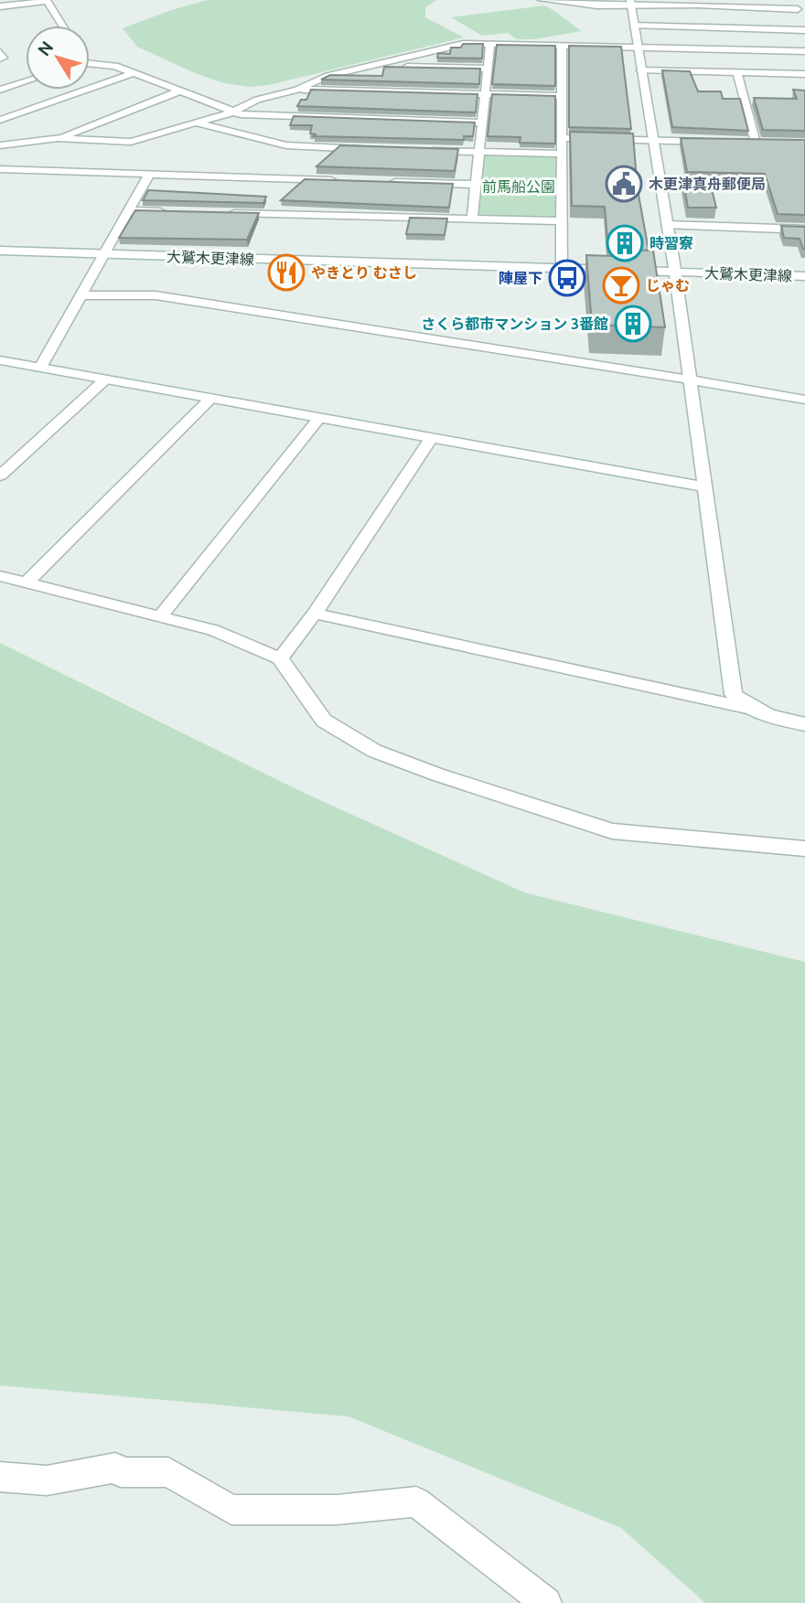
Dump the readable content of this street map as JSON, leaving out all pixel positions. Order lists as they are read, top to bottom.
{
  "streets": {
    "street": ["大鷲木更津線"]
  },
  "parks": ["前馬船公園"],
  "places": {
    "public building": ["木更津真舟郵便局"],
    "building": ["時習寮", "さくら都市マンション 3番館"],
    "restaurant": ["やきとり むさし"],
    "bus stop": ["陣屋下"],
    "bar": ["じゃむ"]
  },
  "north": "top left"
}
